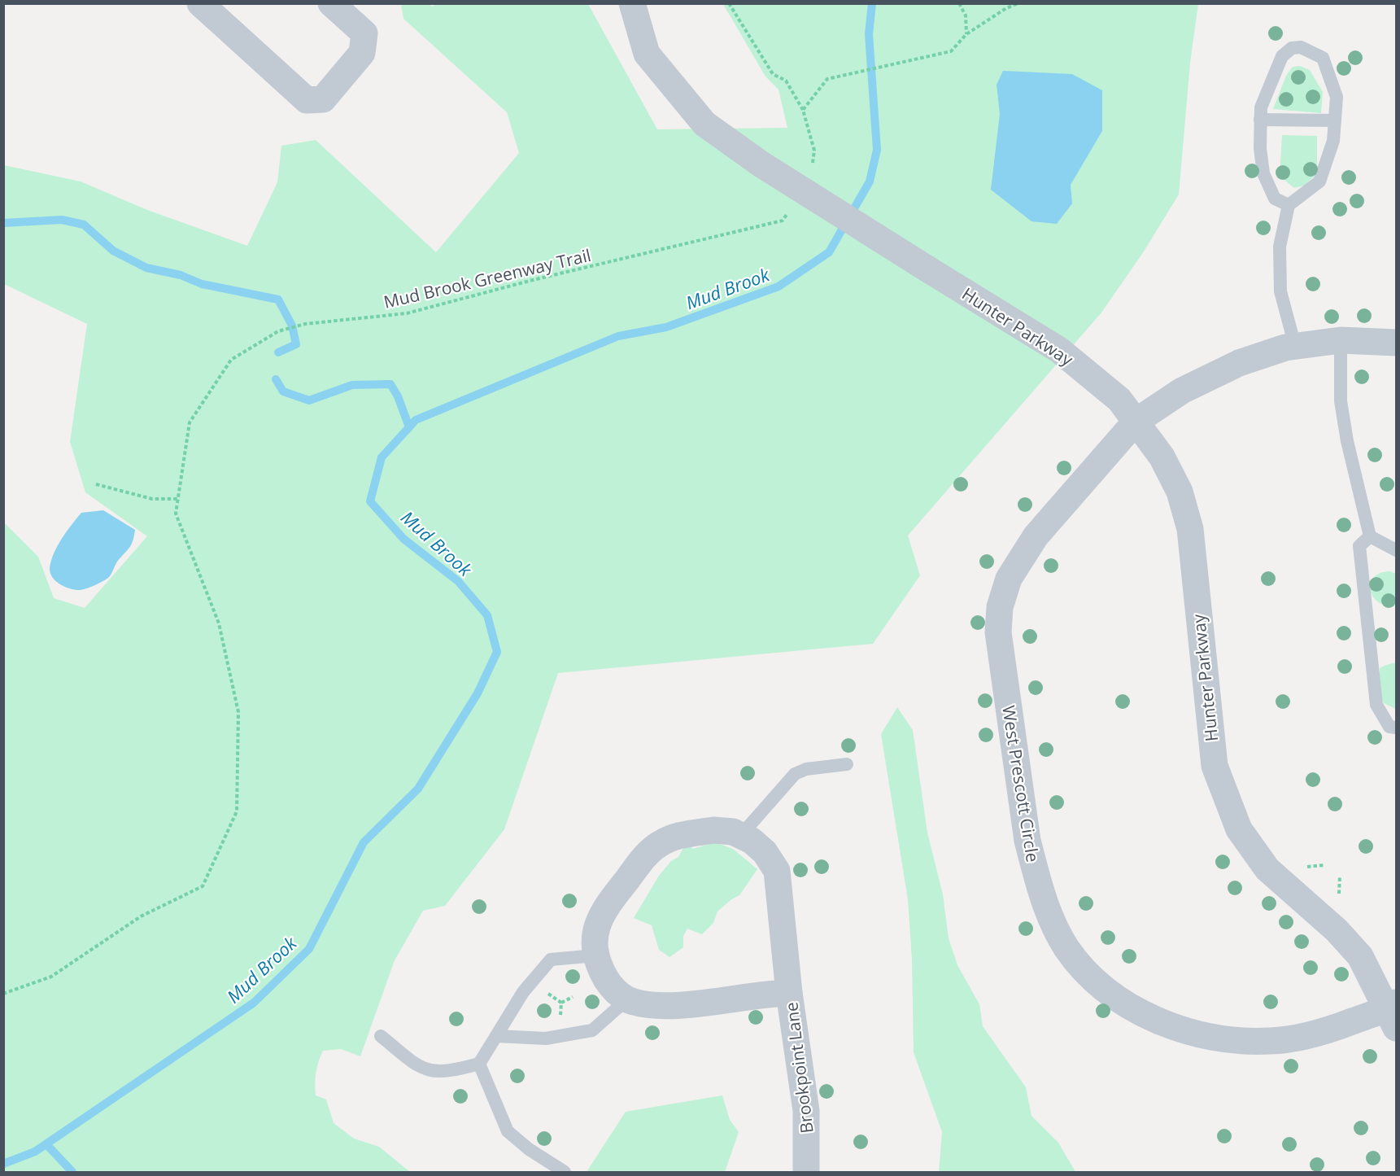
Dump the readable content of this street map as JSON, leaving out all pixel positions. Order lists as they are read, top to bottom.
{
  "streets": {
    "street": ["Hunter Parkway", "West Prescott Circle", "Brookpoint Lane"],
    "path": ["Mud Brook Greenway Trail"]
  },
  "crossings": [
    ["Hunter Parkway", "West Prescott Circle"]
  ],
  "water": ["Mud Brook"]
}
